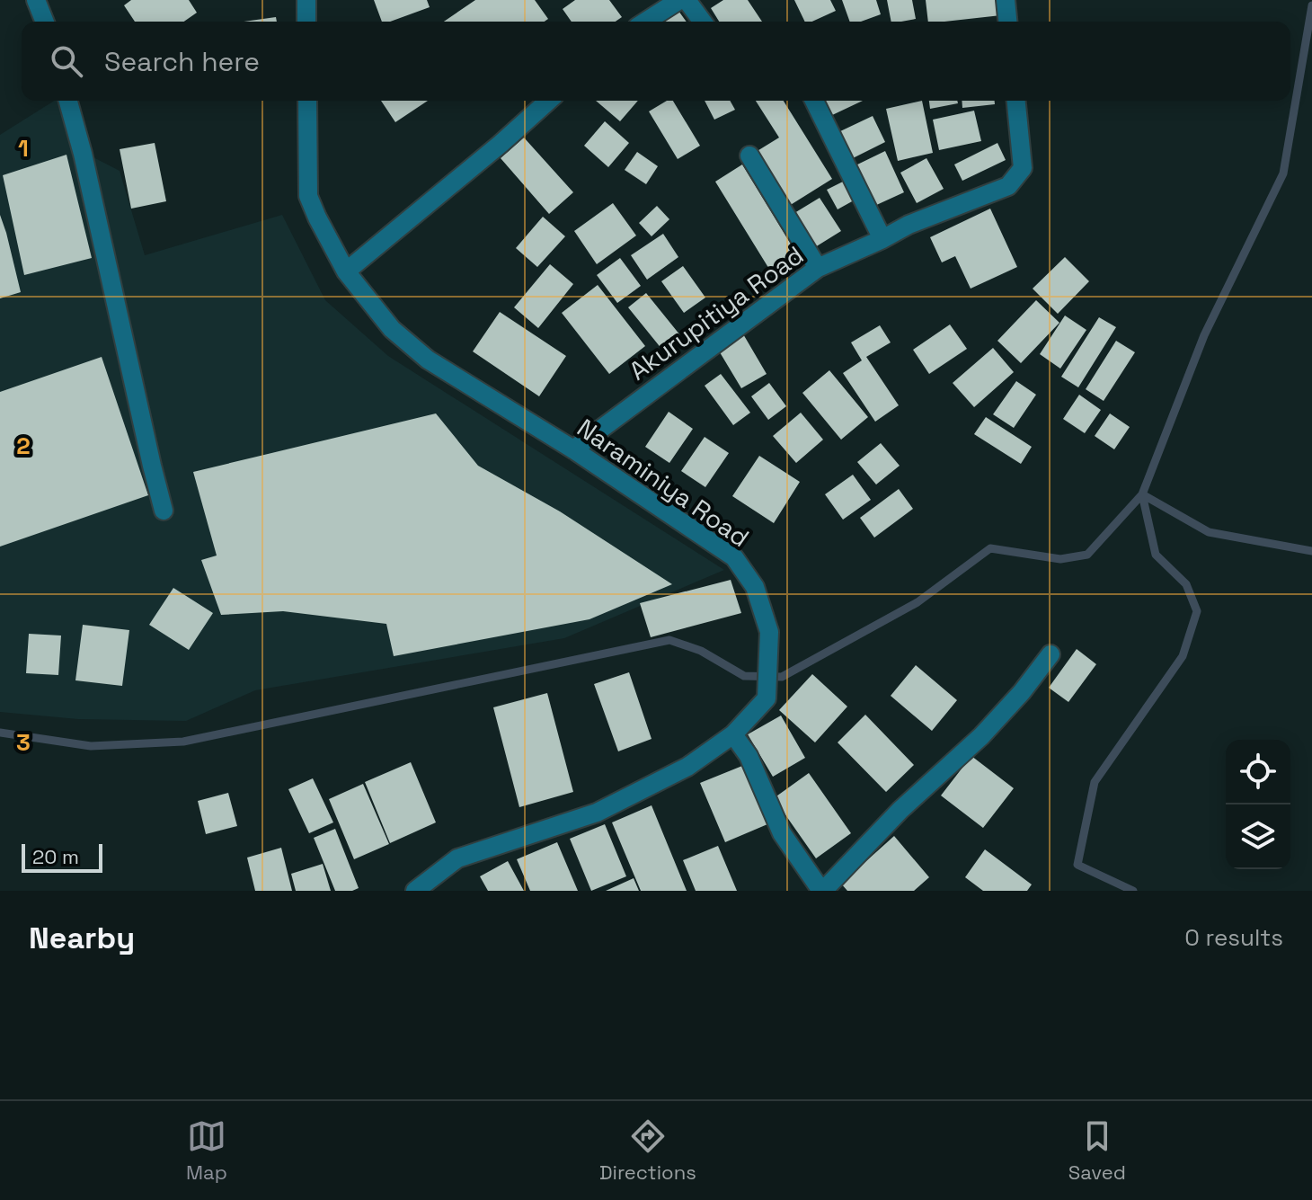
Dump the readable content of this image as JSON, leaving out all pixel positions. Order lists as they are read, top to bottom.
{
  "streets": {
    "street": ["Akurupitiya Road", "Naraminiya Road"]
  },
  "crossings": [
    ["Akurupitiya Road", "Naraminiya Road"]
  ],
  "scale_bar": "20 m",
  "page": {
    "search": "Search here",
    "scale": "20 m",
    "heading": ["Nearby", "0 results"],
    "nav": ["Map", "Directions", "Saved"]
  },
  "grid": {
    "rows": ["1", "2", "3"]
  }
}
